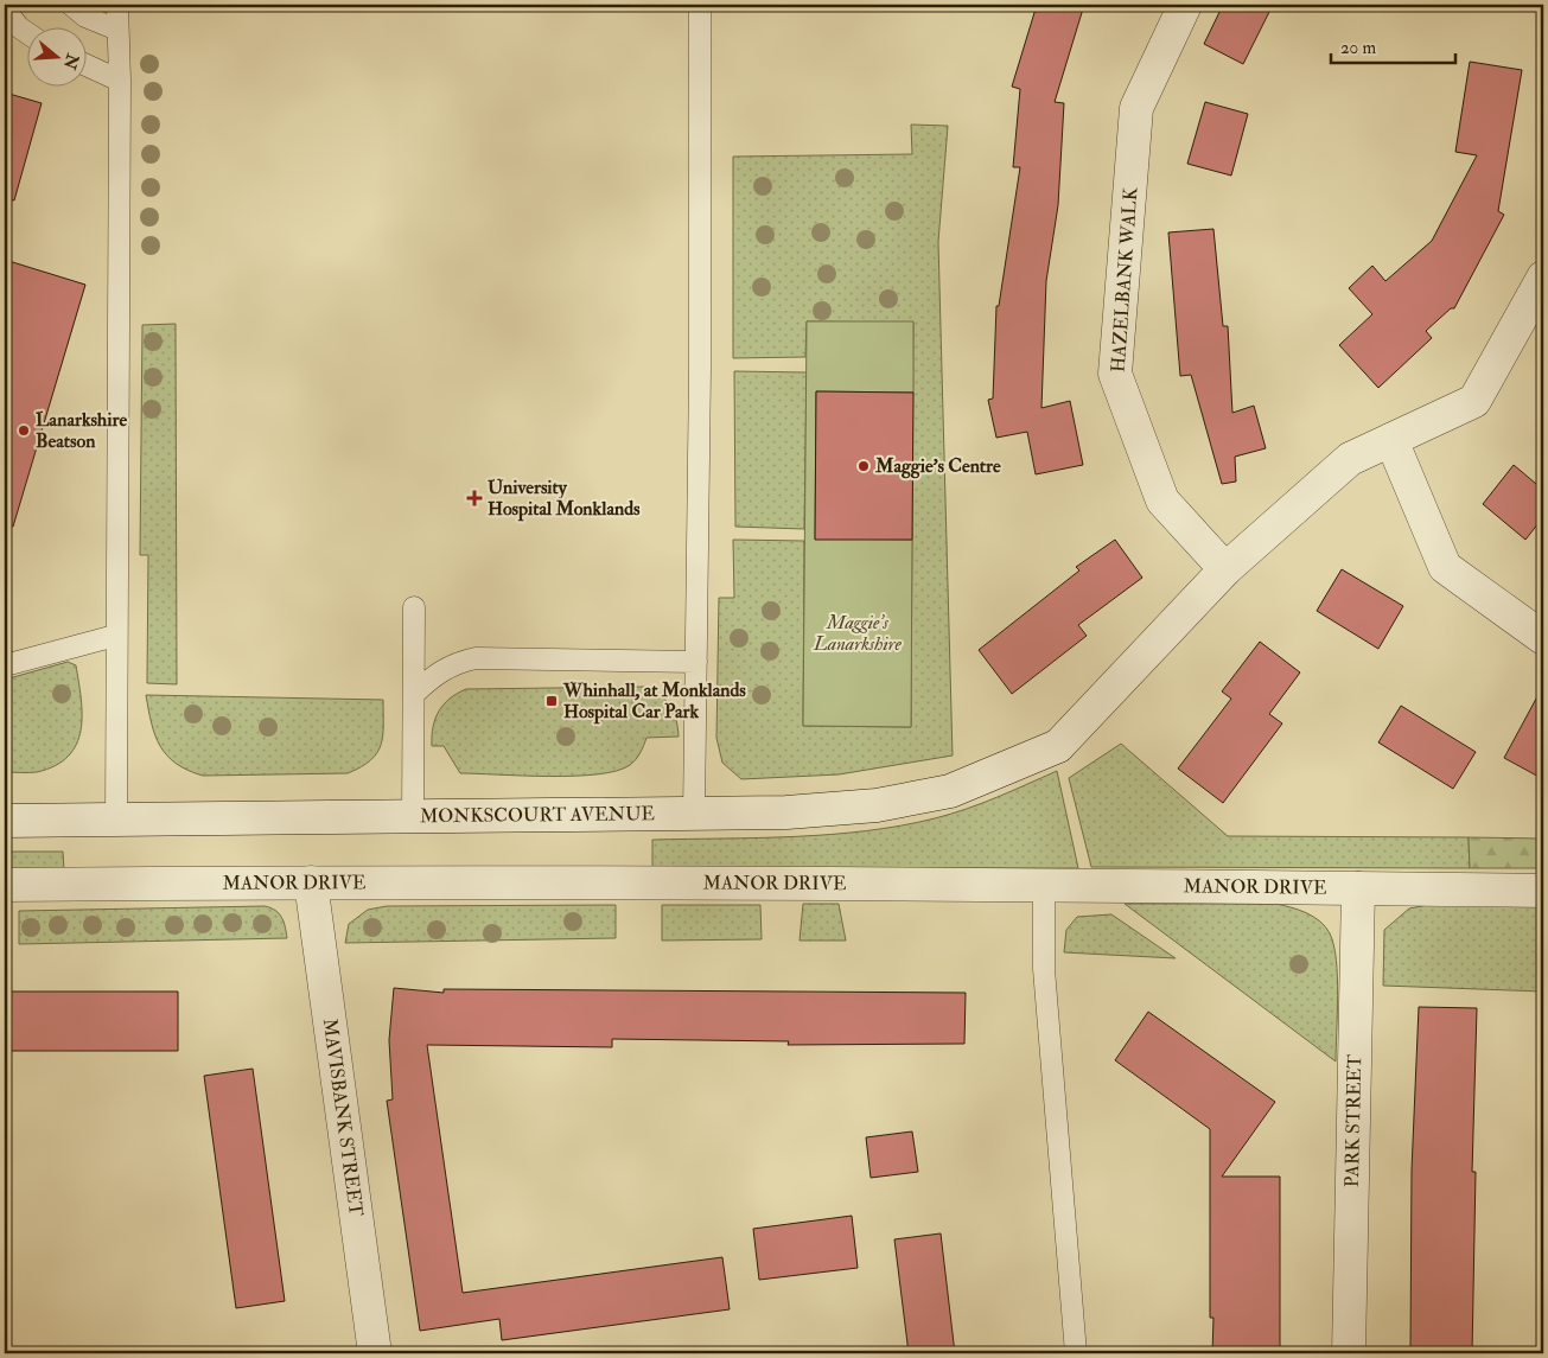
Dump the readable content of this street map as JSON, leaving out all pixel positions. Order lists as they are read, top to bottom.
{
  "streets": {
    "street": [
      "HAZELBANK WALK",
      "MONKSCOURT AVENUE",
      "MANOR DRIVE",
      "MAVISBANK STREET",
      "PARK STREET"
    ]
  },
  "crossings": [
    ["HAZELBANK WALK", "MONKSCOURT AVENUE"],
    ["MANOR DRIVE", "MAVISBANK STREET"],
    ["MANOR DRIVE", "PARK STREET"]
  ],
  "parks": ["Maggie's Lanarkshire"],
  "places": {
    "other": ["Lanarkshire Beatson", "Maggie's Centre"],
    "health": ["University Hospital Monklands"],
    "transit": ["Whinhall, at Monklands Hospital Car Park"]
  },
  "scale_bar": "20 m",
  "north": "right"
}
